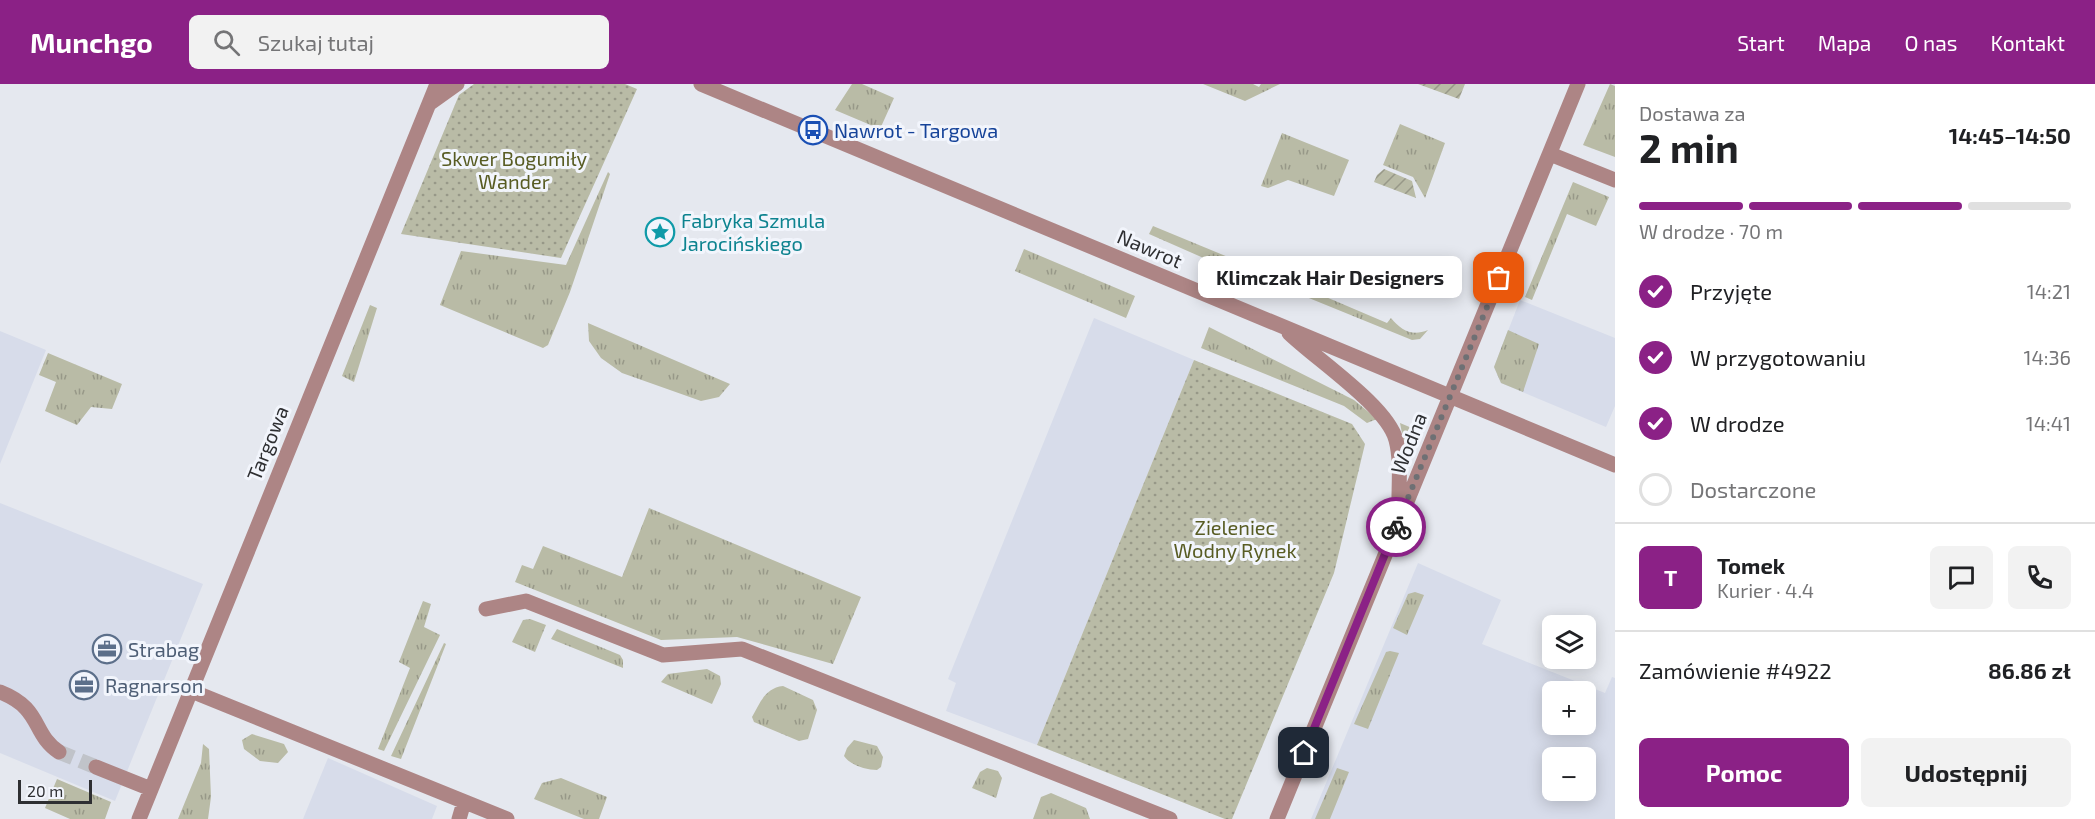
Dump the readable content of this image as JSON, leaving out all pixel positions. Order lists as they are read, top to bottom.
{
  "streets": {
    "street": ["Nawrot", "Targowa", "Wodna"]
  },
  "crossings": [
    ["Nawrot", "Wodna"]
  ],
  "parks": ["Skwer Bogumiły Wander", "Zieleniec Wodny Rynek"],
  "places": {
    "bus stop": ["Nawrot - Targowa"],
    "place": ["Fabryka Szmula Jarocińskiego"],
    "other": ["Klimczak Hair Designers"],
    "office": ["Strabag", "Ragnarson"]
  },
  "scale_bar": "20 m",
  "page": {
    "header": "Munchgo",
    "search": "Szukaj tutaj",
    "nav": [
      "Start",
      "Mapa",
      "O nas",
      "Kontakt"
    ],
    "heading": ["2 min", "Dostawa za", "14:45–14:50"],
    "panel": [
      "Tomek",
      "Kurier · 4.4",
      "Zamówienie #4922",
      "86.86 zł"
    ],
    "bar": "W drodze · 70 m",
    "bubble": "Klimczak Hair Designers",
    "list": [
      ["Przyjęte", "14:21"],
      ["W przygotowaniu", "14:36"],
      ["W drodze", "14:41"],
      "Dostarczone"
    ],
    "round": "T",
    "map_buttons": ["+", "−"],
    "buttons": ["Pomoc", "Udostępnij"],
    "scale": "20 m"
  }
}
